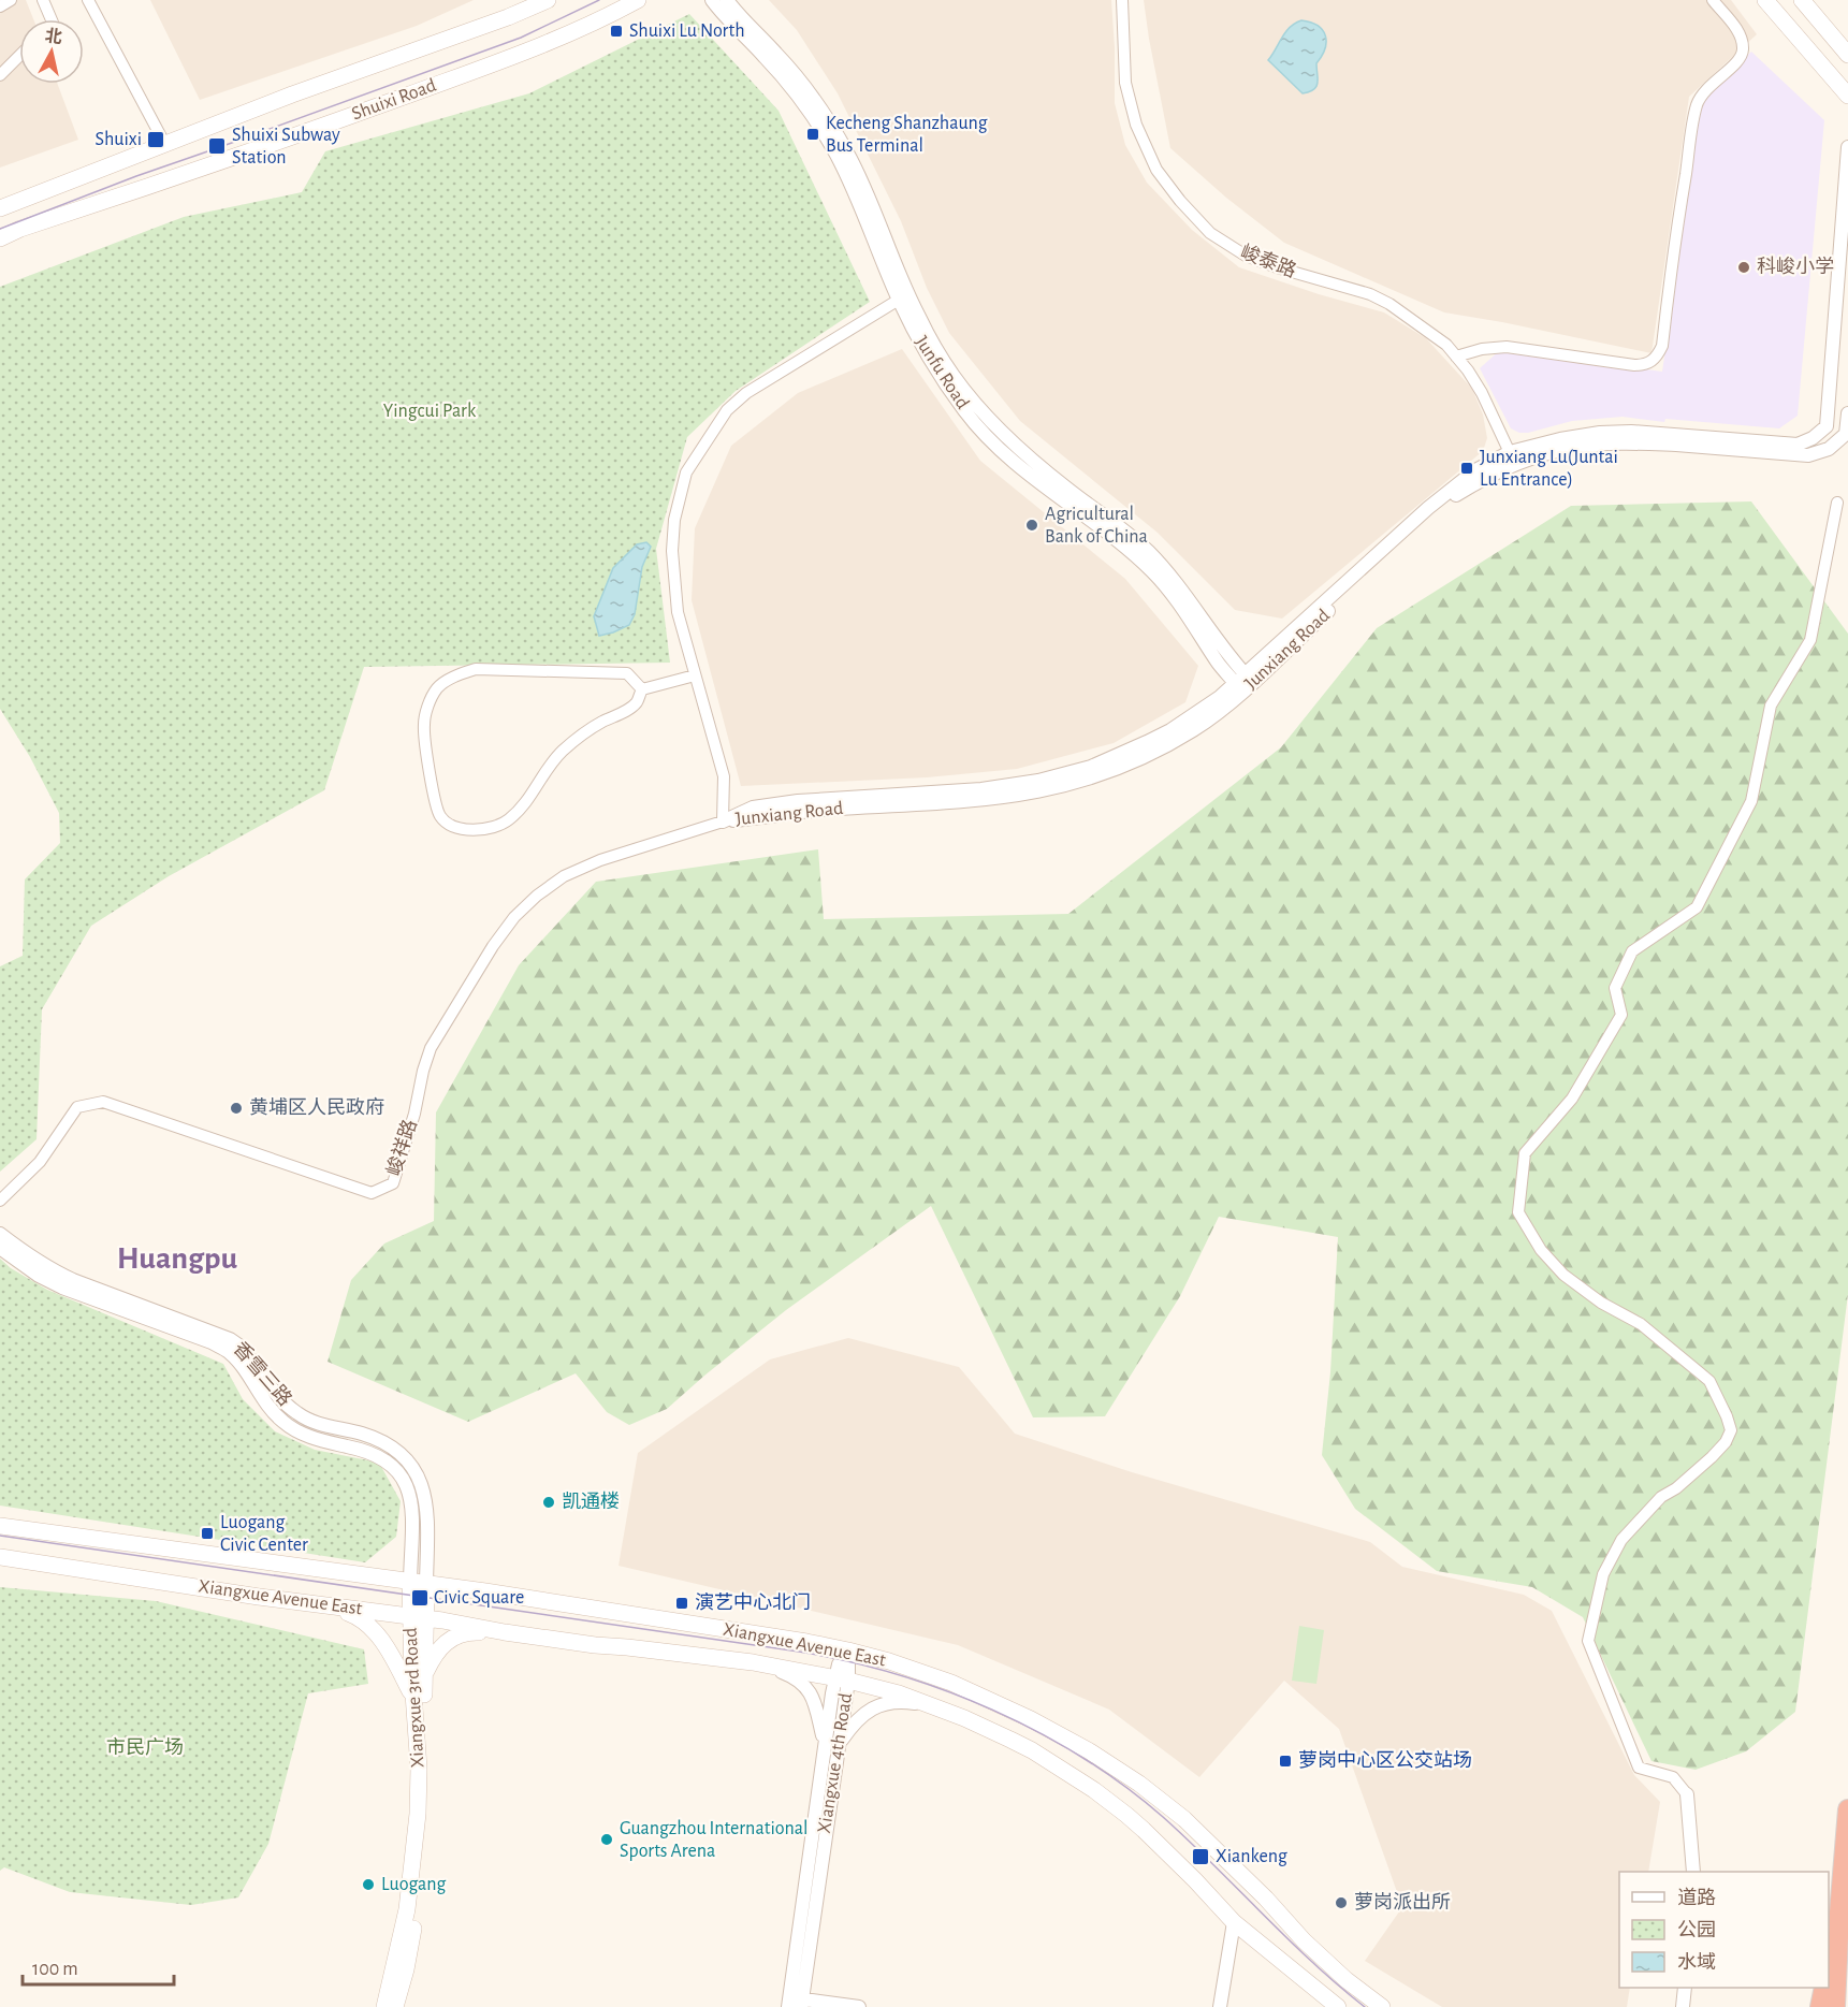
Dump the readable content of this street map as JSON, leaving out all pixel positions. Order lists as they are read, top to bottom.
{
  "streets": {
    "main road": ["Shuixi Road", "Xiangxue Avenue East", "Xiangxue 3rd Road"],
    "street": [
      "峻泰路",
      "Junfu Road",
      "Junxiang Road",
      "峻祥路",
      "香雪三路",
      "Xiangxue 4th Road"
    ]
  },
  "crossings": [
    ["峻泰路", "Junxiang Road"],
    ["Junfu Road", "Junxiang Road"],
    ["Junxiang Road", "峻祥路"],
    ["香雪三路", "Xiangxue Avenue East"],
    ["香雪三路", "Xiangxue 3rd Road"],
    ["Xiangxue Avenue East", "Xiangxue 3rd Road"],
    ["Xiangxue Avenue East", "Xiangxue 4th Road"]
  ],
  "districts": ["Huangpu"],
  "parks": ["Yingcui Park", "市民广场"],
  "places": {
    "transit": [
      "Shuixi Lu North",
      "Kecheng Shanzhaung Bus Terminal",
      "Shuixi",
      "Shuixi Subway Station",
      "Junxiang Lu(Juntai Lu Entrance)",
      "Luogang Civic Center",
      "Civic Square",
      "演艺中心北门",
      "萝岗中心区公交站场",
      "Xiankeng"
    ],
    "other": [
      "科峻小学",
      "Agricultural Bank of China",
      "黄埔区人民政府",
      "凯通楼",
      "Guangzhou International Sports Arena",
      "Luogang",
      "萝岗派出所"
    ]
  },
  "legend": ["道路", "公园", "水域"],
  "scale_bar": "100 m",
  "north": "top"
}
